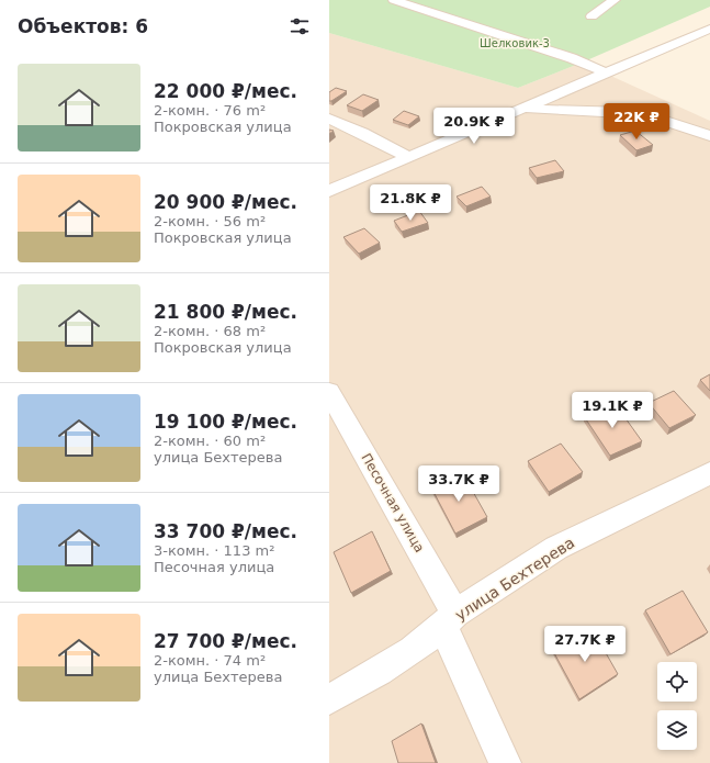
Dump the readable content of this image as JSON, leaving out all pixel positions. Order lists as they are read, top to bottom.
{
  "streets": {
    "street": ["Песочная улица", "улица Бехтерева"]
  },
  "crossings": [
    ["Песочная улица", "улица Бехтерева"]
  ],
  "parks": ["Шелковик-3"],
  "page": {
    "heading": "Объектов: 6",
    "list": [
      {
        "name": "22 000 ₽/мес.",
        "note": "2-комн. · 76 m² · Покровская улица"
      },
      {
        "name": "20 900 ₽/мес.",
        "note": "2-комн. · 56 m² · Покровская улица"
      },
      {
        "name": "21 800 ₽/мес.",
        "note": "2-комн. · 68 m² · Покровская улица"
      },
      {
        "name": "19 100 ₽/мес.",
        "note": "2-комн. · 60 m² · улица Бехтерева"
      },
      {
        "name": "33 700 ₽/мес.",
        "note": "3-комн. · 113 m² · Песочная улица"
      },
      {
        "name": "27 700 ₽/мес.",
        "note": "2-комн. · 74 m² · улица Бехтерева"
      }
    ],
    "price": [
      "22K ₽",
      "20.9K ₽",
      "21.8K ₽",
      "19.1K ₽",
      "33.7K ₽",
      "27.7K ₽"
    ]
  }
}
